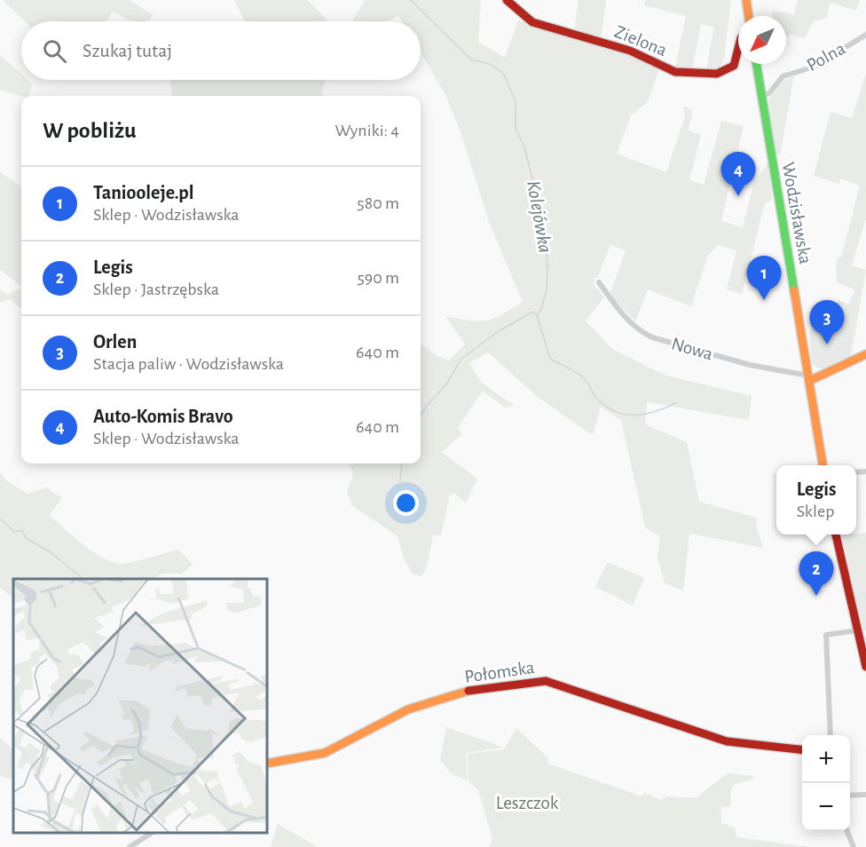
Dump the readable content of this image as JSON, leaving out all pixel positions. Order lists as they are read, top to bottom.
{
  "streets": {
    "street": [
      "Zielona",
      "Polna",
      "Wodzisławska",
      "Nowa",
      "Połomska"
    ]
  },
  "crossings": [
    ["Polna", "Wodzisławska"],
    ["Wodzisławska", "Nowa"]
  ],
  "water": ["Kolejówka"],
  "parks": ["Leszczok"],
  "north": "bottom left",
  "page": {
    "search": "Szukaj tutaj",
    "heading": ["W pobliżu", "Wyniki: 4"],
    "pins": [
      "4",
      "1",
      "3",
      "2"
    ],
    "list": [
      {
        "mark": "1",
        "name": "Taniooleje.pl",
        "note": "Sklep · Wodzisławska",
        "value": "580 m"
      },
      {
        "mark": "2",
        "name": "Legis",
        "note": "Sklep · Jastrzębska",
        "value": "590 m"
      },
      {
        "mark": "3",
        "name": "Orlen",
        "note": "Stacja paliw · Wodzisławska",
        "value": "640 m"
      },
      {
        "mark": "4",
        "name": "Auto-Komis Bravo",
        "note": "Sklep · Wodzisławska",
        "value": "640 m"
      }
    ],
    "popup": ["Legis", "Sklep"],
    "map_buttons": ["+", "−"]
  }
}
